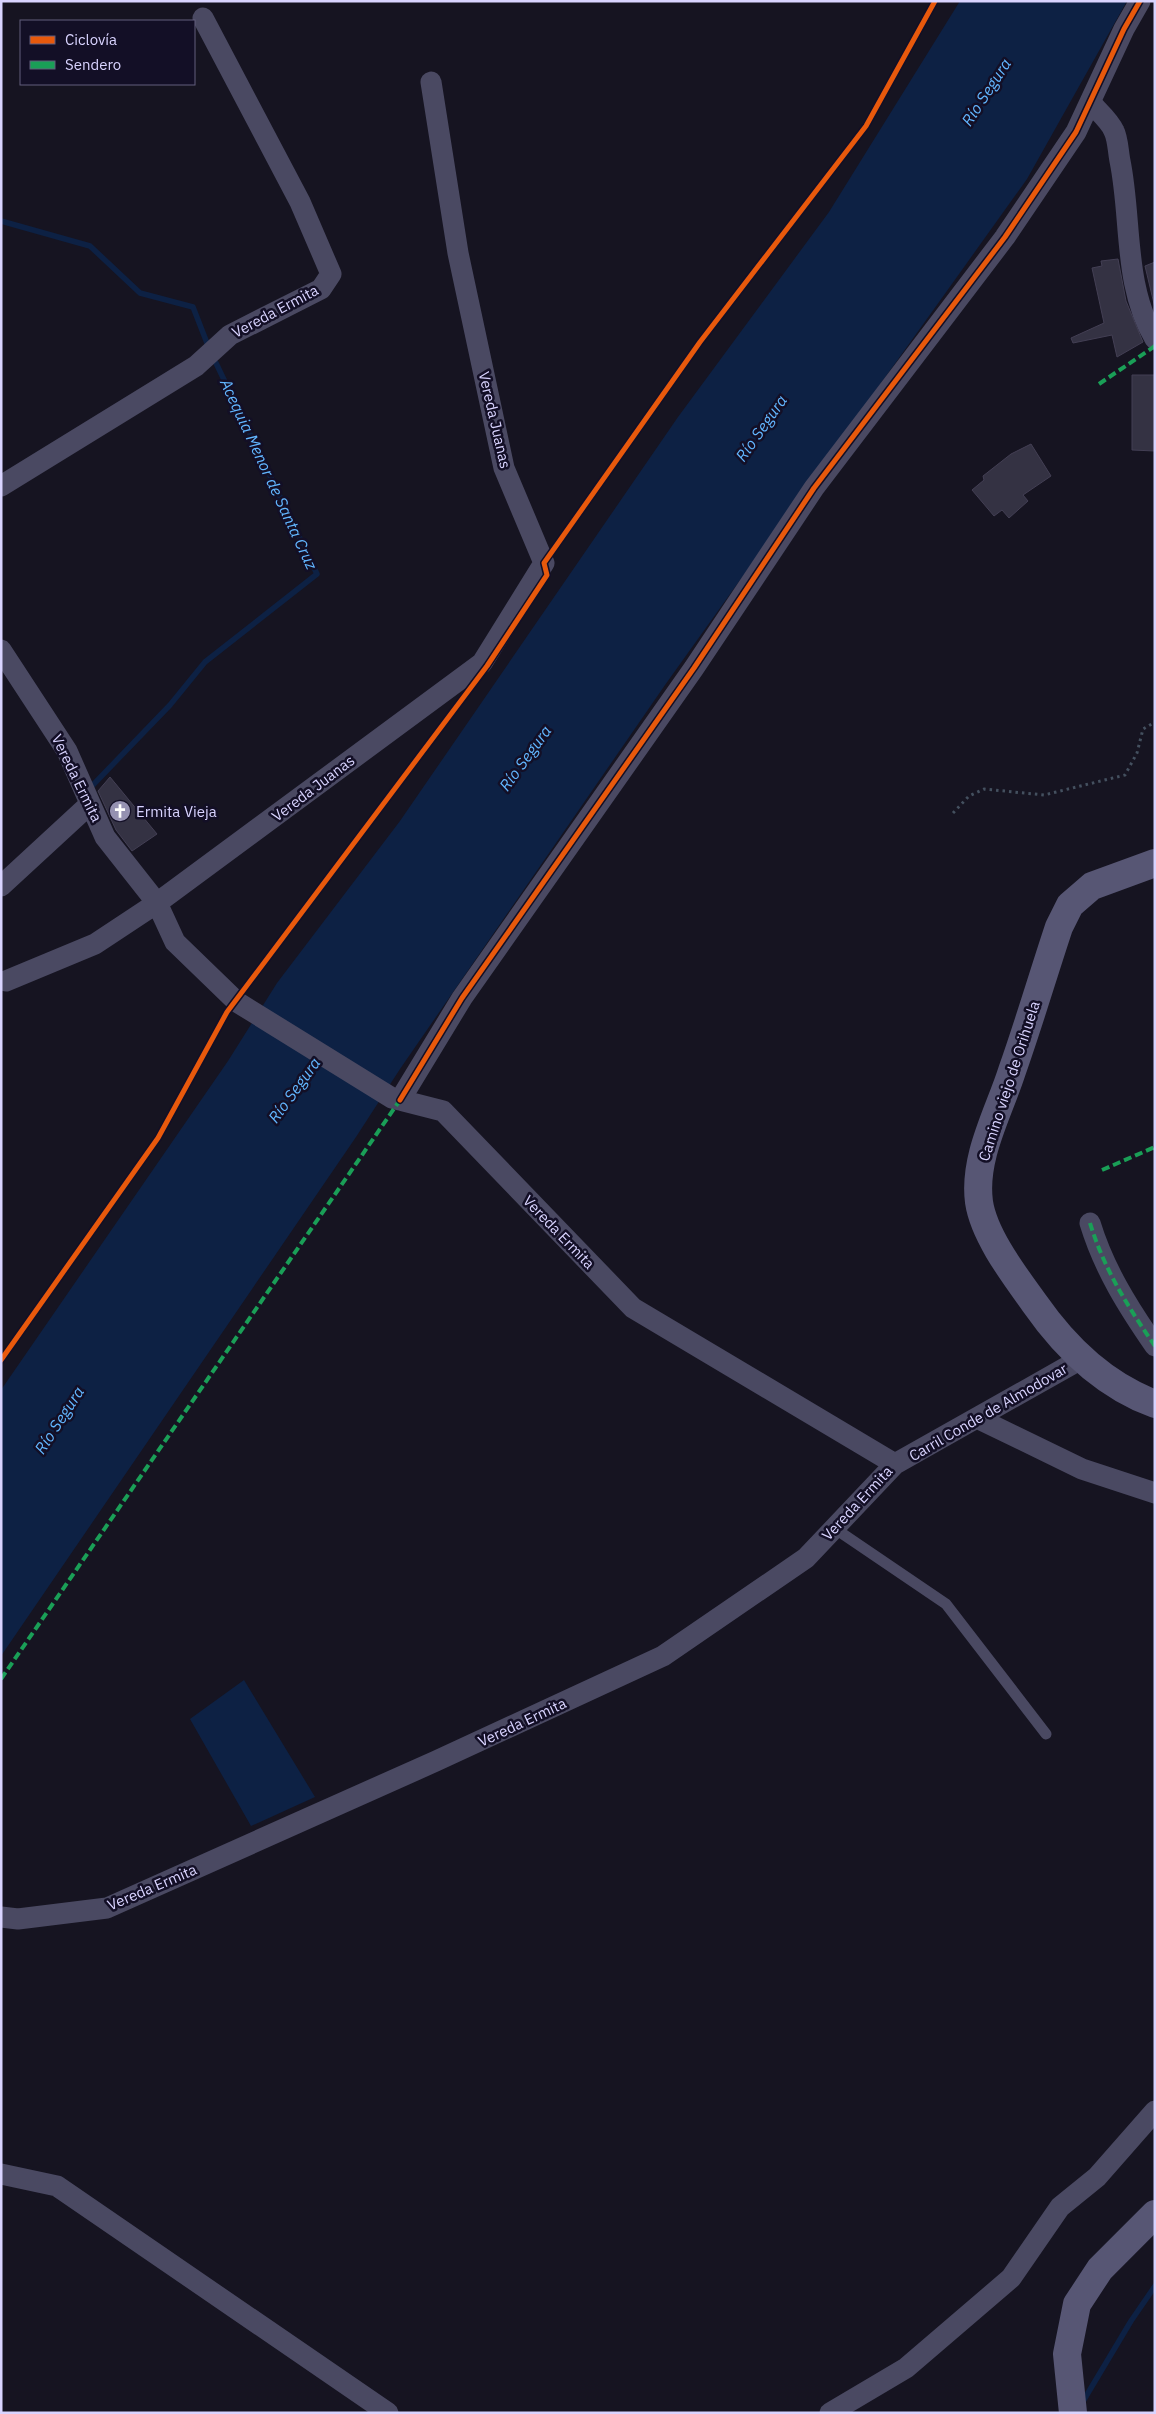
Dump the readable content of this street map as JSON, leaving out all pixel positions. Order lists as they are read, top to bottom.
{
  "streets": {
    "main road": ["Camino viejo de Orihuela"],
    "street": ["Vereda Ermita", "Vereda Juanas", "Carril Conde de Almodovar"]
  },
  "crossings": [
    ["Vereda Ermita", "Vereda Juanas"],
    ["Vereda Ermita", "Carril Conde de Almodovar"],
    ["Camino viejo de Orihuela", "Carril Conde de Almodovar"]
  ],
  "water": ["Río Segura", "Acequia Menor de Santa Cruz"],
  "places": {
    "church": ["Ermita Vieja"]
  },
  "legend": ["Ciclovía", "Sendero"]
}
